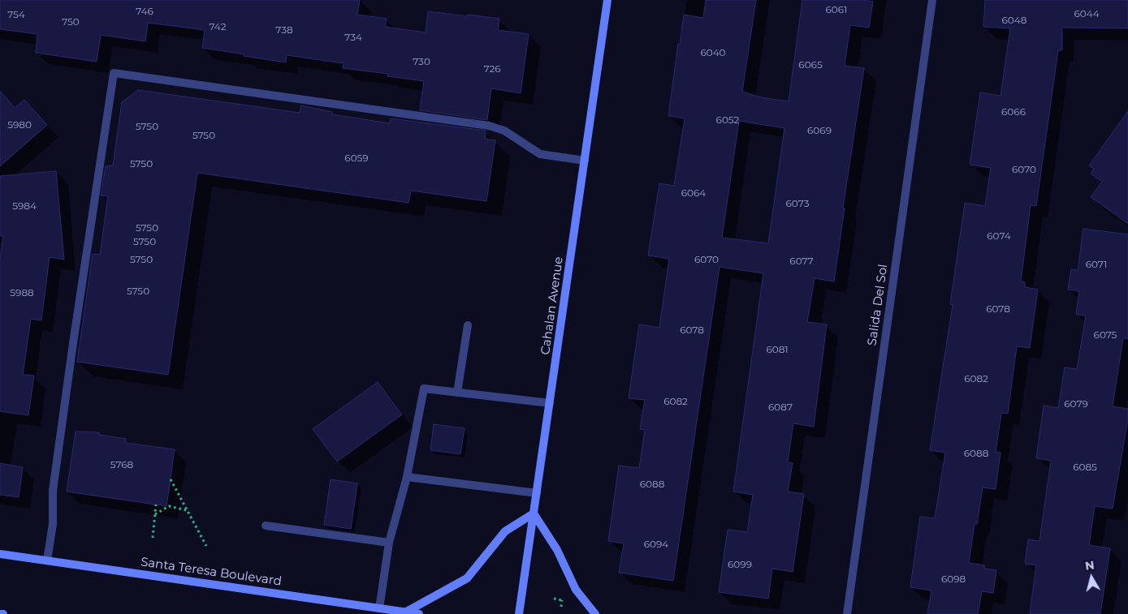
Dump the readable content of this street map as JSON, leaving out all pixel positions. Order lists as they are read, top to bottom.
{
  "streets": {
    "main road": ["Cahalan Avenue", "Santa Teresa Boulevard"],
    "street": ["Salida Del Sol"]
  },
  "house_numbers": [
    "6061",
    "746",
    "6044",
    "754",
    "6048",
    "750",
    "742",
    "738",
    "734",
    "6040",
    "730",
    "6065",
    "726",
    "6066",
    "6052",
    "5980",
    "5750",
    "6069",
    "5750",
    "6059",
    "5750",
    "6070",
    "6064",
    "6073",
    "5984",
    "5750",
    "6074",
    "5750",
    "5750",
    "6070",
    "6077",
    "6071",
    "5750",
    "5988",
    "6078",
    "6078",
    "6075",
    "6081",
    "6082",
    "6082",
    "6079",
    "6087",
    "6088",
    "5768",
    "6085",
    "6088",
    "6094",
    "6099",
    "6098"
  ],
  "north": "top"
}
